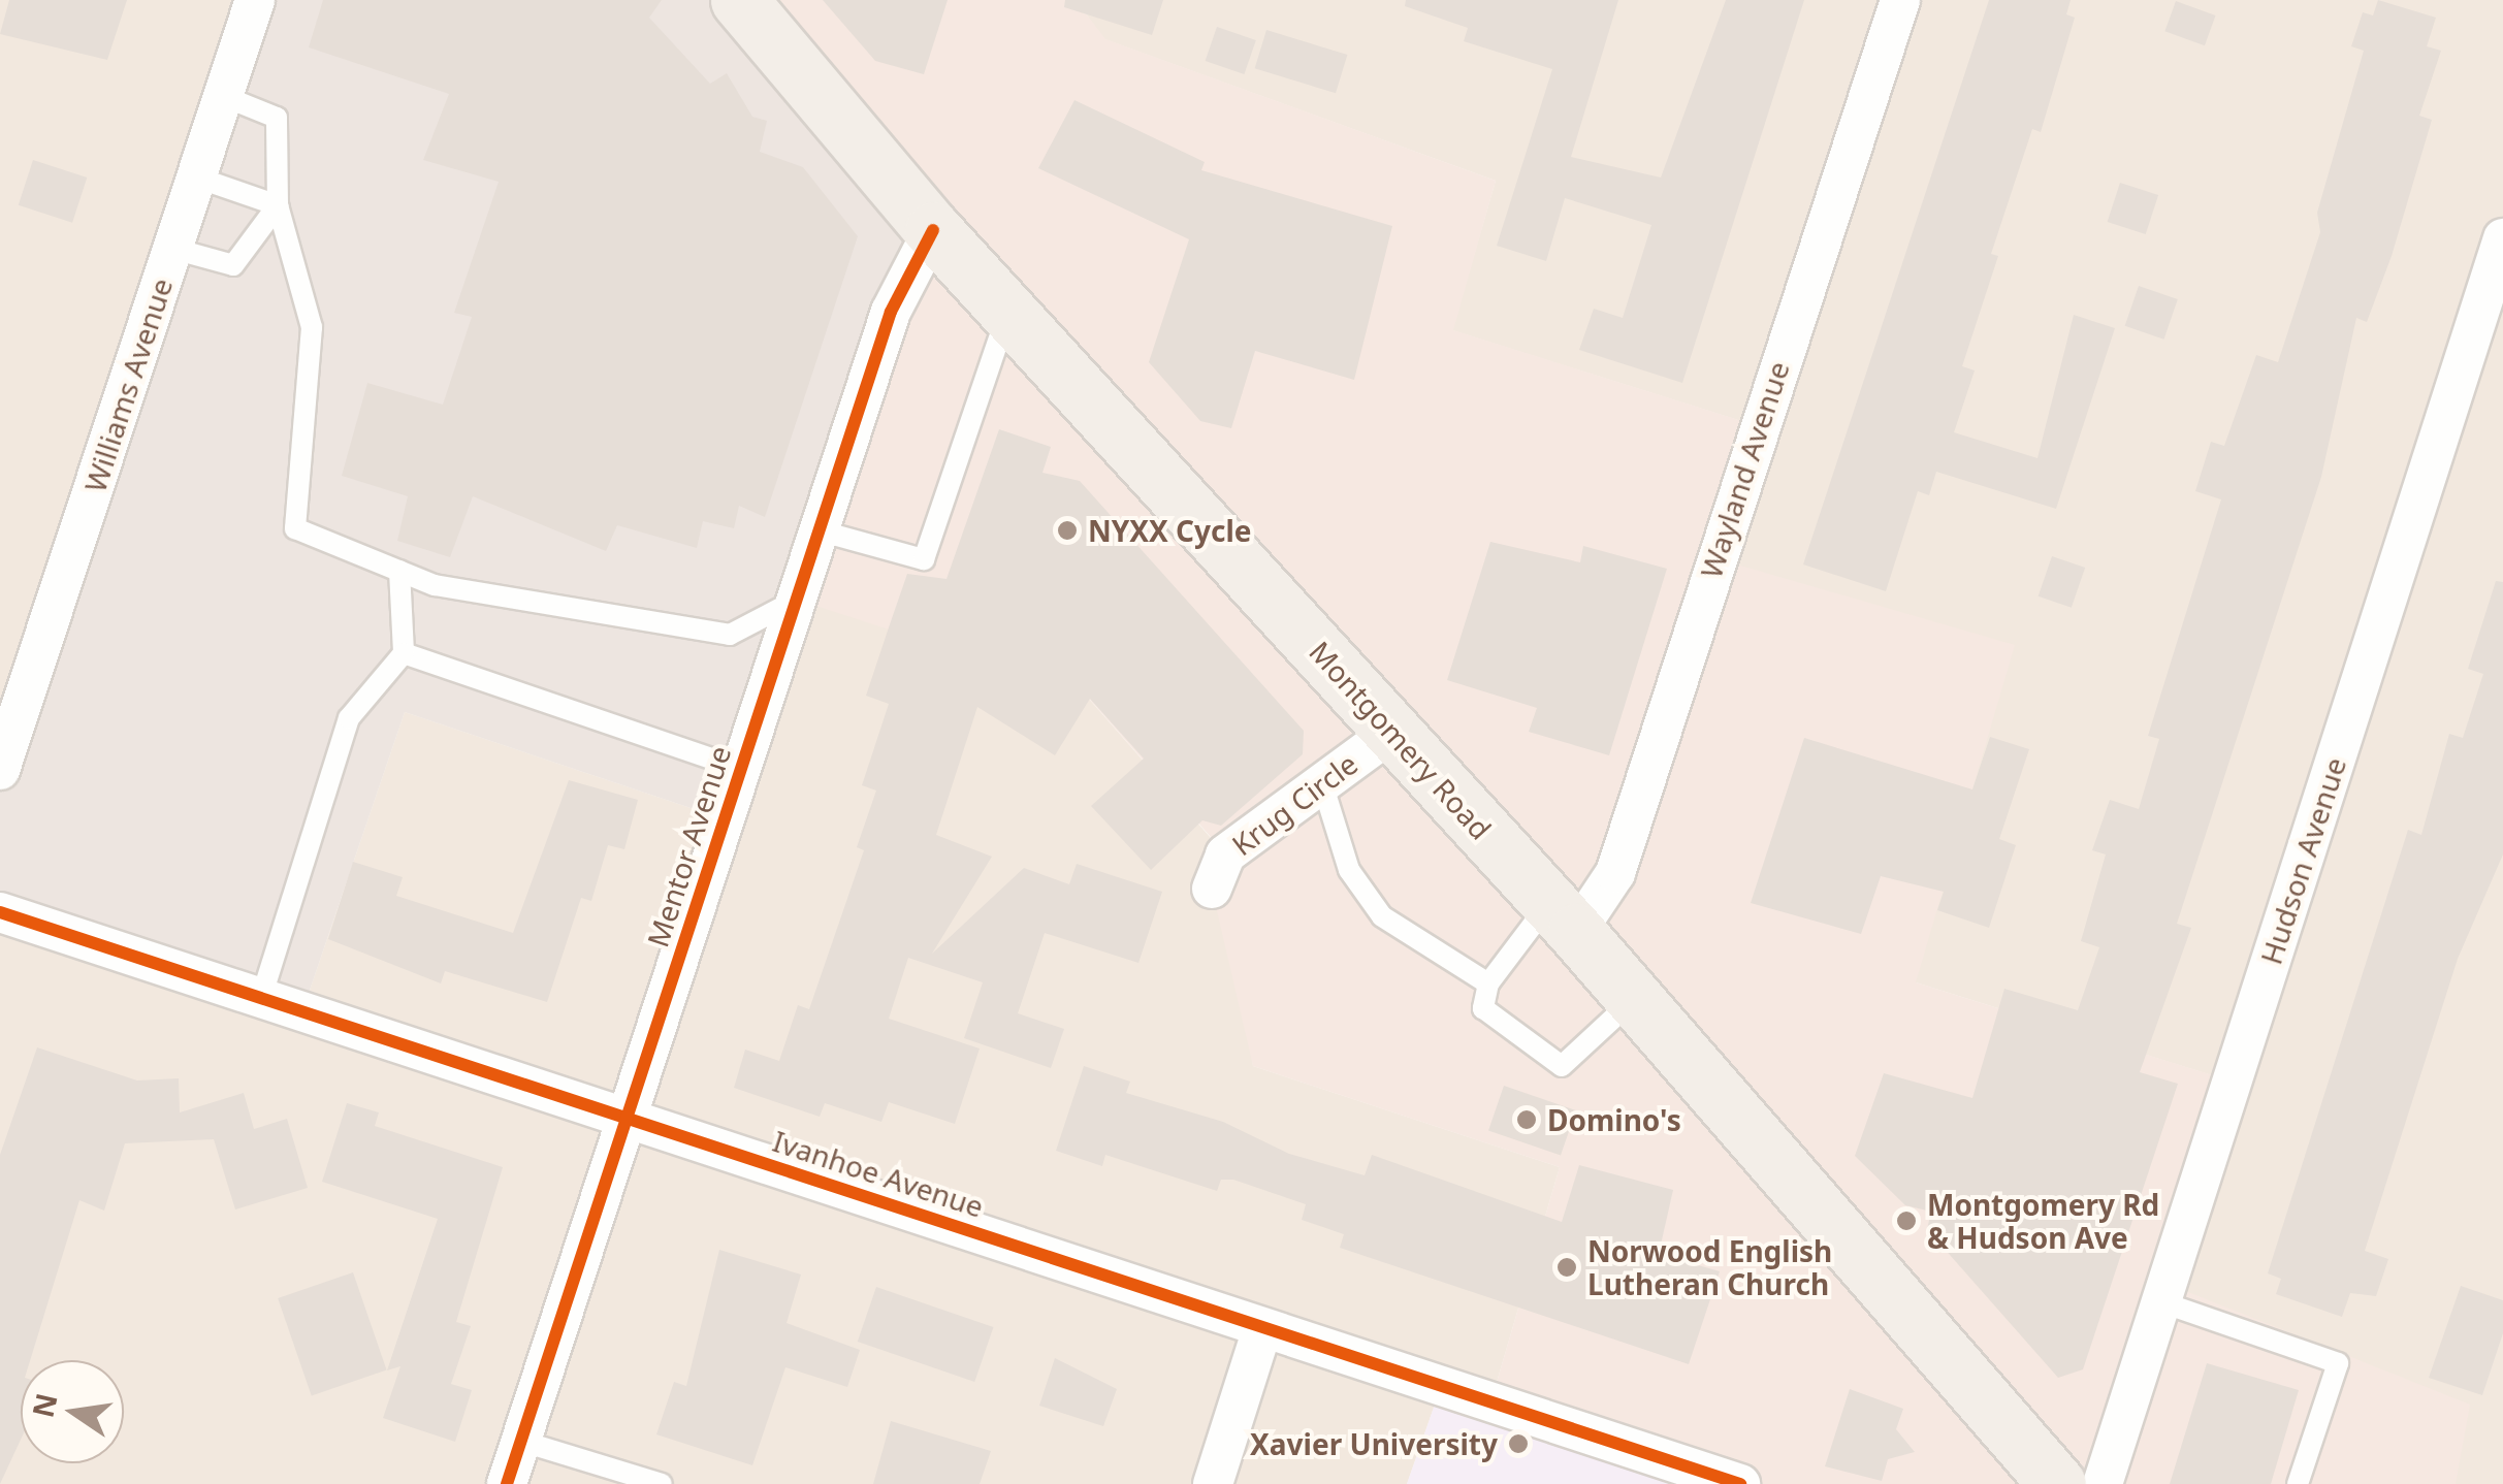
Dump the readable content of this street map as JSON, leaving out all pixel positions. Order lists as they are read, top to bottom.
{
  "streets": {
    "main road": ["Montgomery Road"],
    "street": [
      "Williams Avenue",
      "Wayland Avenue",
      "Krug Circle",
      "Mentor Avenue",
      "Hudson Avenue",
      "Ivanhoe Avenue"
    ]
  },
  "crossings": [
    ["Wayland Avenue", "Montgomery Road"],
    ["Montgomery Road", "Krug Circle"],
    ["Montgomery Road", "Mentor Avenue"],
    ["Mentor Avenue", "Ivanhoe Avenue"]
  ],
  "places": [
    "NYXX Cycle",
    "Domino's",
    "Montgomery Rd & Hudson Ave",
    "Norwood English Lutheran Church",
    "Xavier University"
  ],
  "north": "left"
}
